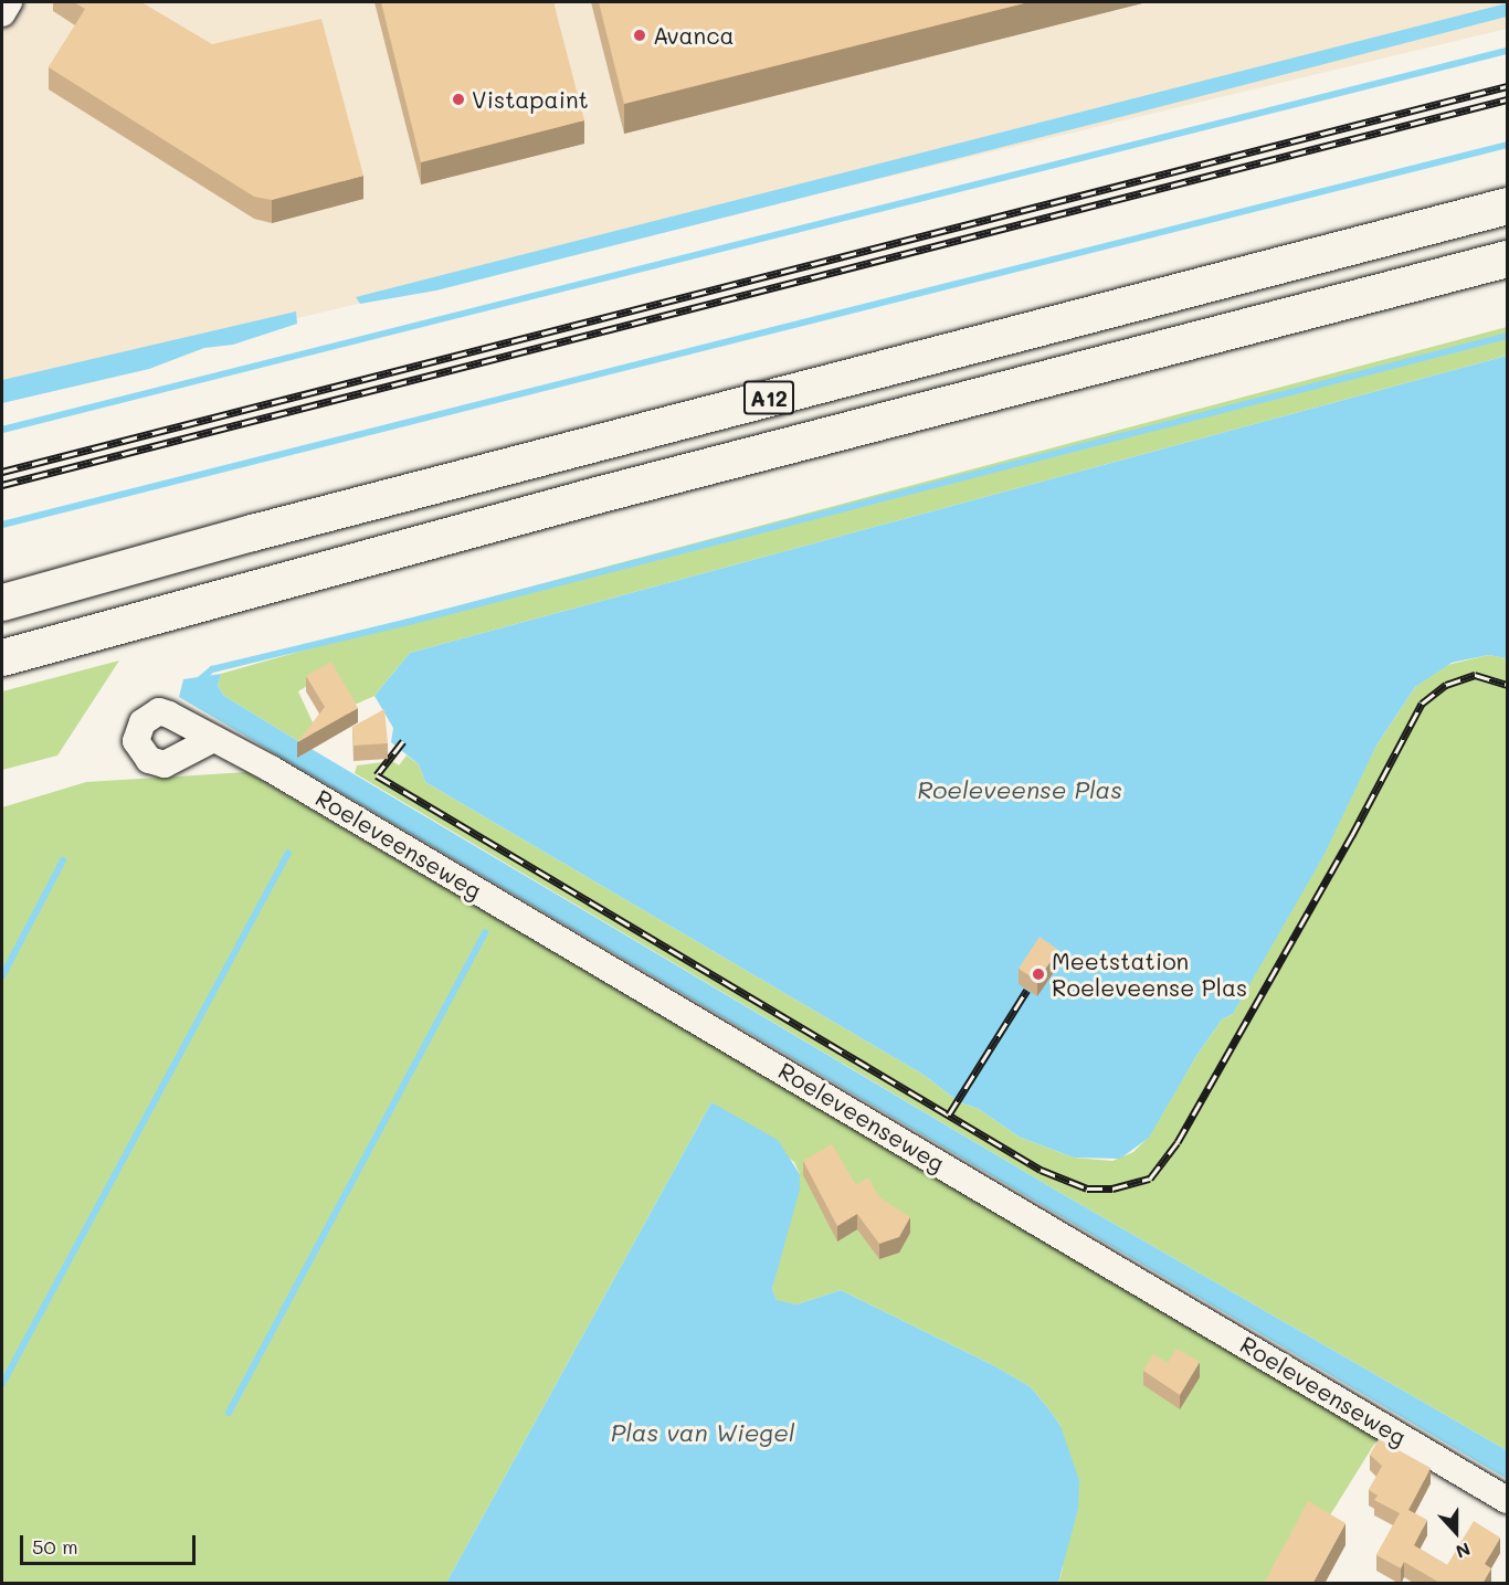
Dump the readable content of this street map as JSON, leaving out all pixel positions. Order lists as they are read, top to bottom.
{
  "streets": {
    "highway": ["A12"],
    "street": ["Roeleveenseweg"]
  },
  "water": ["Roeleveense Plas", "Plas van Wiegel"],
  "places": ["Avanca", "Vistapaint", "Meetstation Roeleveense Plas"],
  "scale_bar": "50 m",
  "north": "bottom"
}
